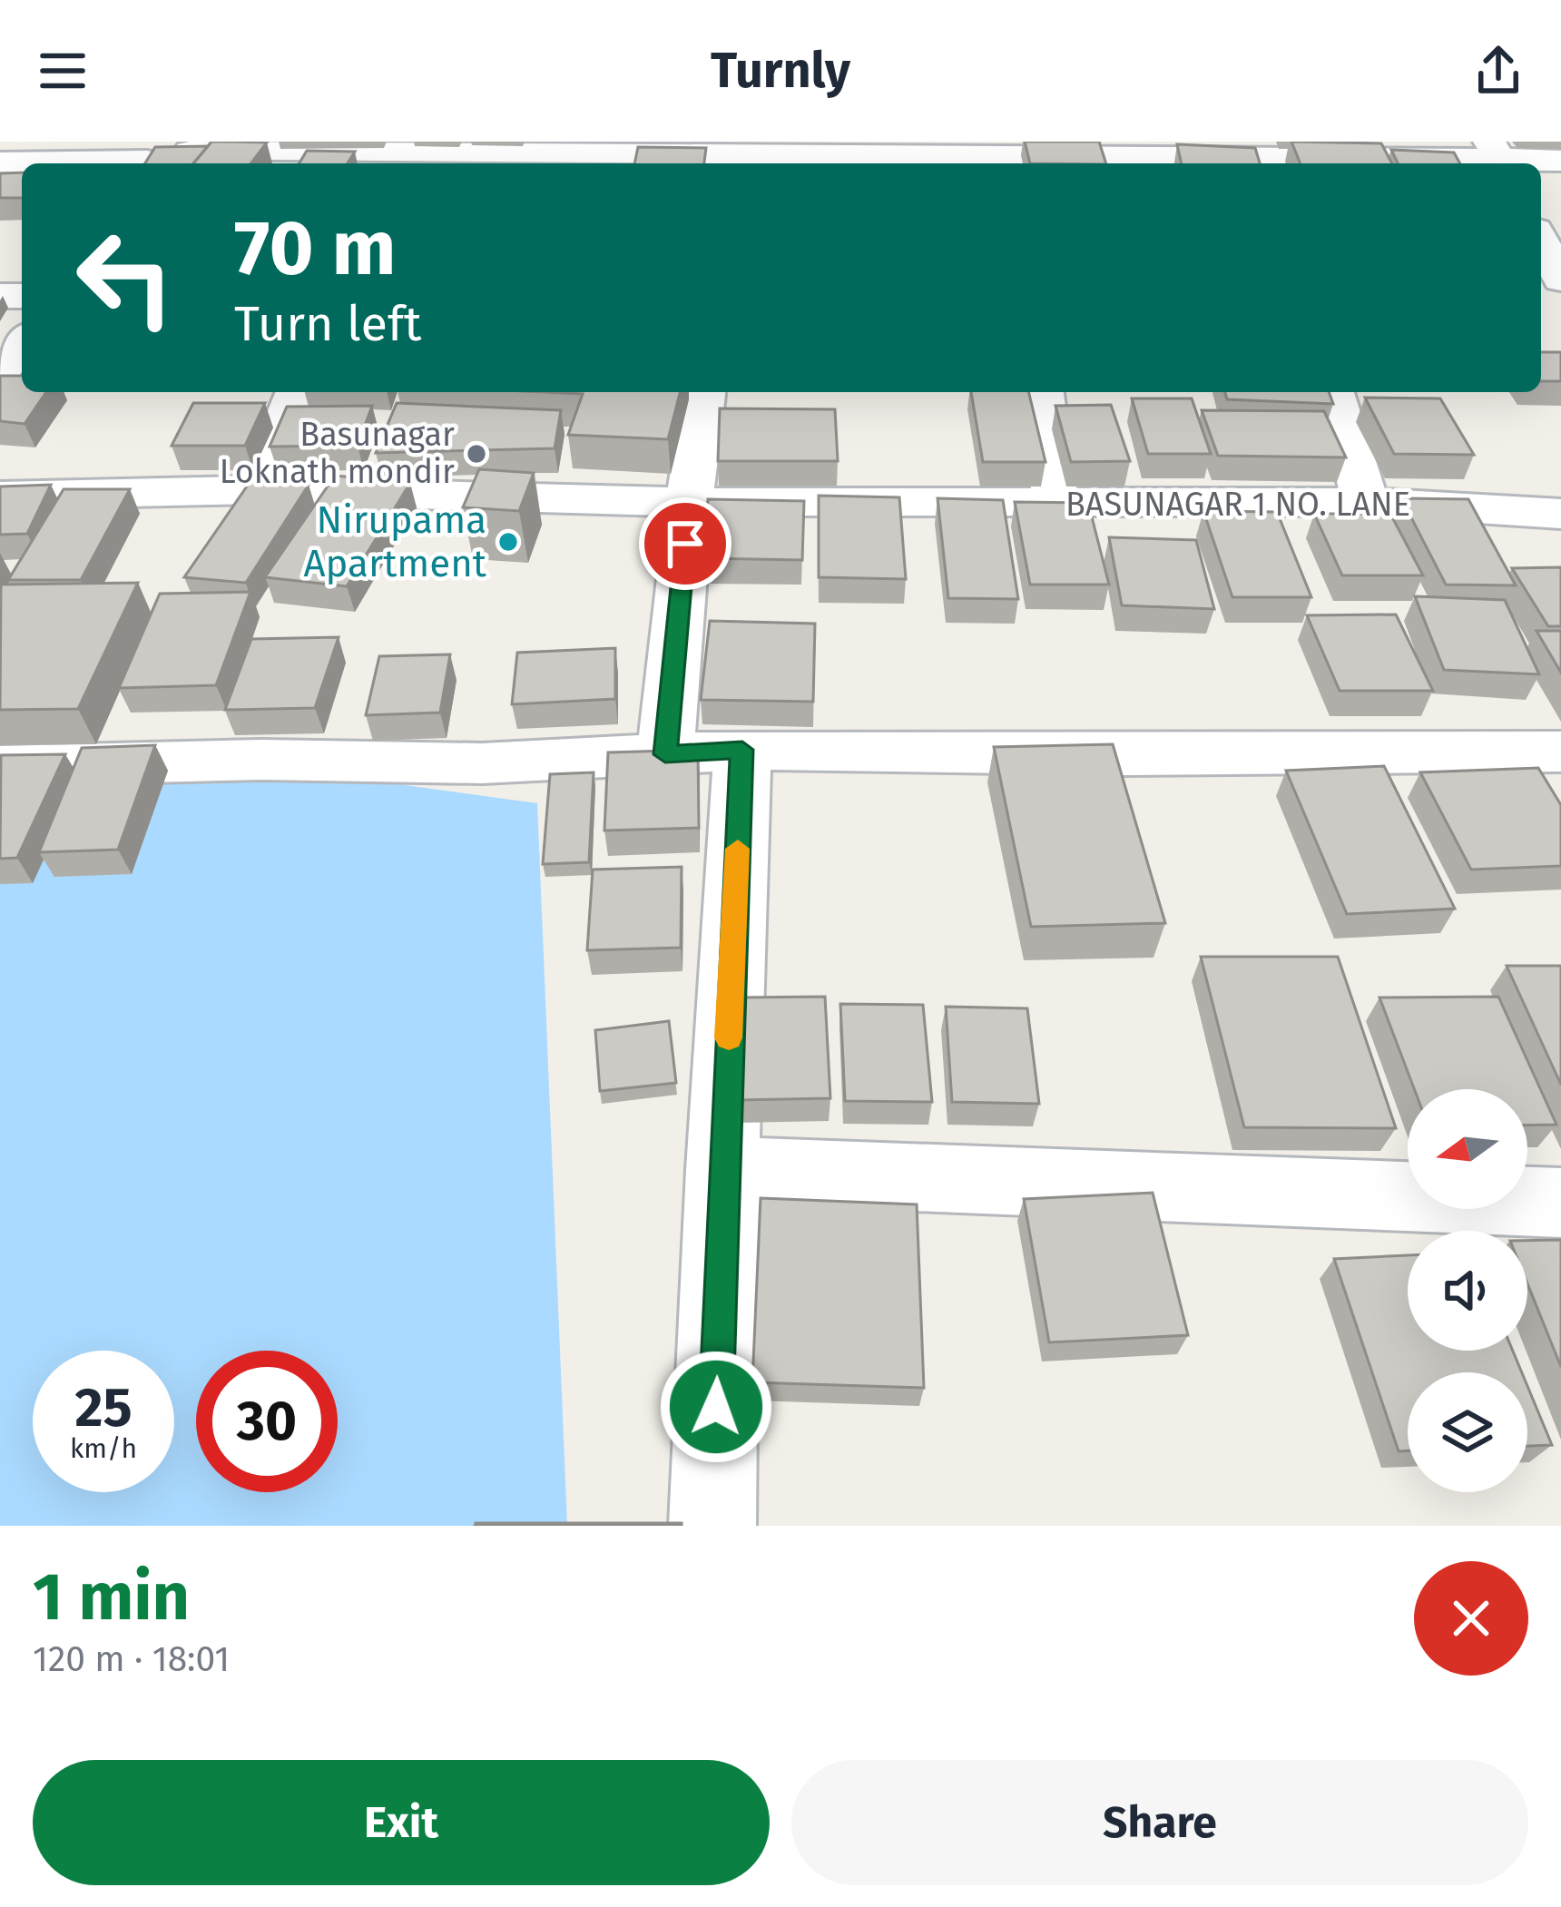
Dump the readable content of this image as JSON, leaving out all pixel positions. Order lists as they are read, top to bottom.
{
  "streets": {
    "street": ["BASUNAGAR 1 NO. LANE"]
  },
  "places": ["Basunagar Loknath mondir", "Nirupama Apartment"],
  "north": "left",
  "page": {
    "header": "Turnly",
    "turn": ["70 m", "Turn left"],
    "speed": "25 km/h",
    "limit": "30",
    "heading": ["1 min", "120 m · 18:01"],
    "buttons": ["Exit", "Share"]
  }
}
